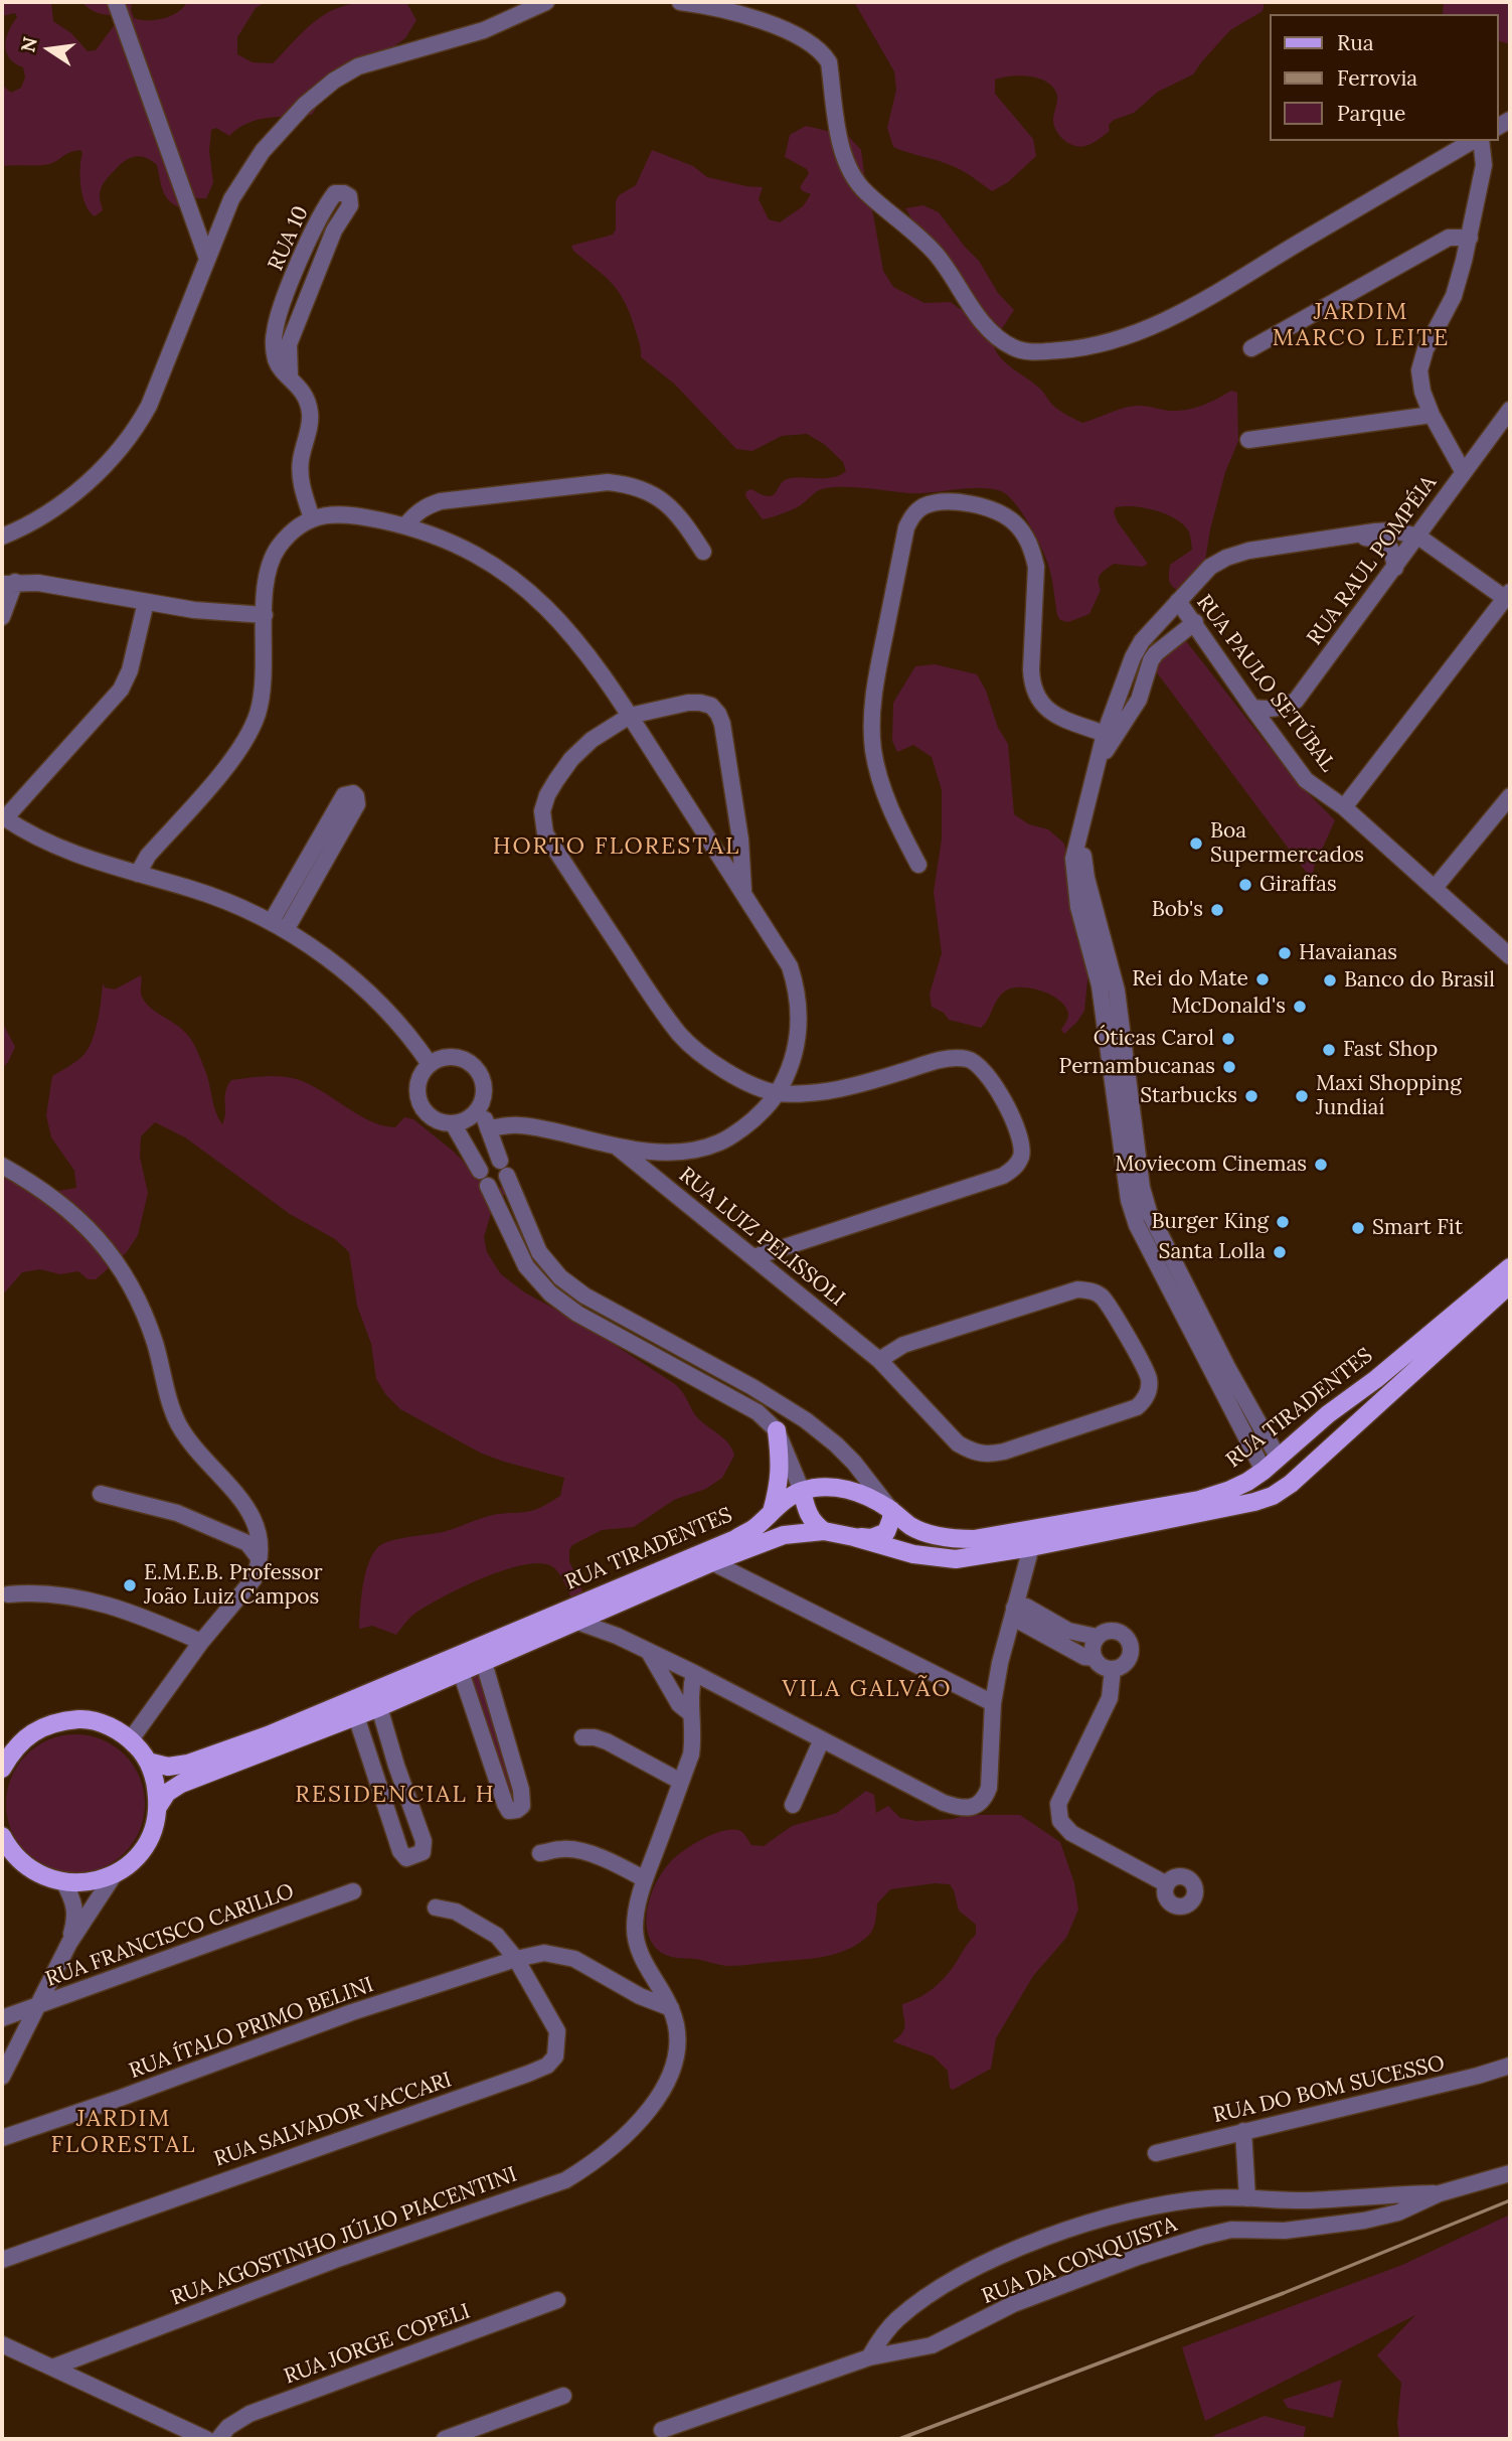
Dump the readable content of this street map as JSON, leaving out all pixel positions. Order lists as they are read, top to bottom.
{
  "streets": {
    "main road": ["RUA TIRADENTES"],
    "street": [
      "RUA 10",
      "RUA RAUL POMPÉIA",
      "RUA PAULO SETÚBAL",
      "RUA LUIZ PELISSOLI",
      "RUA FRANCISCO CARILLO",
      "RUA ÍTALO PRIMO BELINI",
      "RUA DO BOM SUCESSO",
      "RUA SALVADOR VACCARI",
      "RUA AGOSTINHO JÚLIO PIACENTINI",
      "RUA DA CONQUISTA",
      "RUA JORGE COPELI"
    ]
  },
  "crossings": [
    ["RUA RAUL POMPÉIA", "RUA PAULO SETÚBAL"],
    ["RUA ÍTALO PRIMO BELINI", "RUA SALVADOR VACCARI"],
    ["RUA ÍTALO PRIMO BELINI", "RUA AGOSTINHO JÚLIO PIACENTINI"]
  ],
  "districts": [
    "JARDIM MARCO LEITE",
    "HORTO FLORESTAL",
    "VILA GALVÃO",
    "RESIDENCIAL H",
    "JARDIM FLORESTAL"
  ],
  "places": [
    "Boa Supermercados",
    "Giraffas",
    "Bob's",
    "Havaianas",
    "Rei do Mate",
    "Banco do Brasil",
    "McDonald's",
    "Óticas Carol",
    "Fast Shop",
    "Pernambucanas",
    "Starbucks",
    "Maxi Shopping Jundiaí",
    "Moviecom Cinemas",
    "Burger King",
    "Smart Fit",
    "Santa Lolla",
    "E.M.E.B. Professor João Luiz Campos"
  ],
  "legend": ["Rua", "Ferrovia", "Parque"],
  "north": "left"
}
